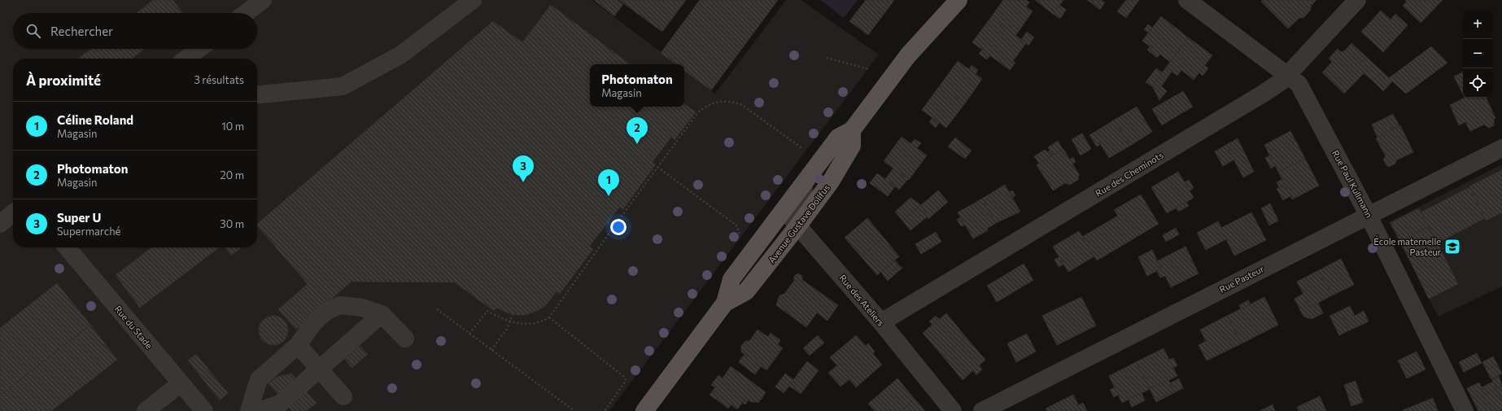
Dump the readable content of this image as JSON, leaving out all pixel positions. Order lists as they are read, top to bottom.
{
  "streets": {
    "main road": ["Avenue Gustave Dollfus"],
    "street": [
      "Rue des Cheminots",
      "Rue Paul Kullmann",
      "Rue Pasteur",
      "Rue des Ateliers",
      "Rue du Stade"
    ]
  },
  "crossings": [
    ["Rue des Cheminots", "Rue Paul Kullmann"],
    ["Rue des Cheminots", "Rue des Ateliers"],
    ["Rue Paul Kullmann", "Rue Pasteur"],
    ["Avenue Gustave Dollfus", "Rue des Ateliers"]
  ],
  "places": {
    "school or university": ["École maternelle Pasteur"]
  },
  "page": {
    "map_buttons": ["+", "−"],
    "search": "Rechercher",
    "heading": ["À proximité", "3 résultats"],
    "popup": ["Photomaton", "Magasin"],
    "list": [
      {
        "mark": "1",
        "name": "Céline Roland",
        "note": "Magasin",
        "value": "10 m"
      },
      {
        "mark": "2",
        "name": "Photomaton",
        "note": "Magasin",
        "value": "20 m"
      },
      {
        "mark": "3",
        "name": "Super U",
        "note": "Supermarché",
        "value": "30 m"
      }
    ],
    "pins": ["2", "3", "1"]
  }
}
